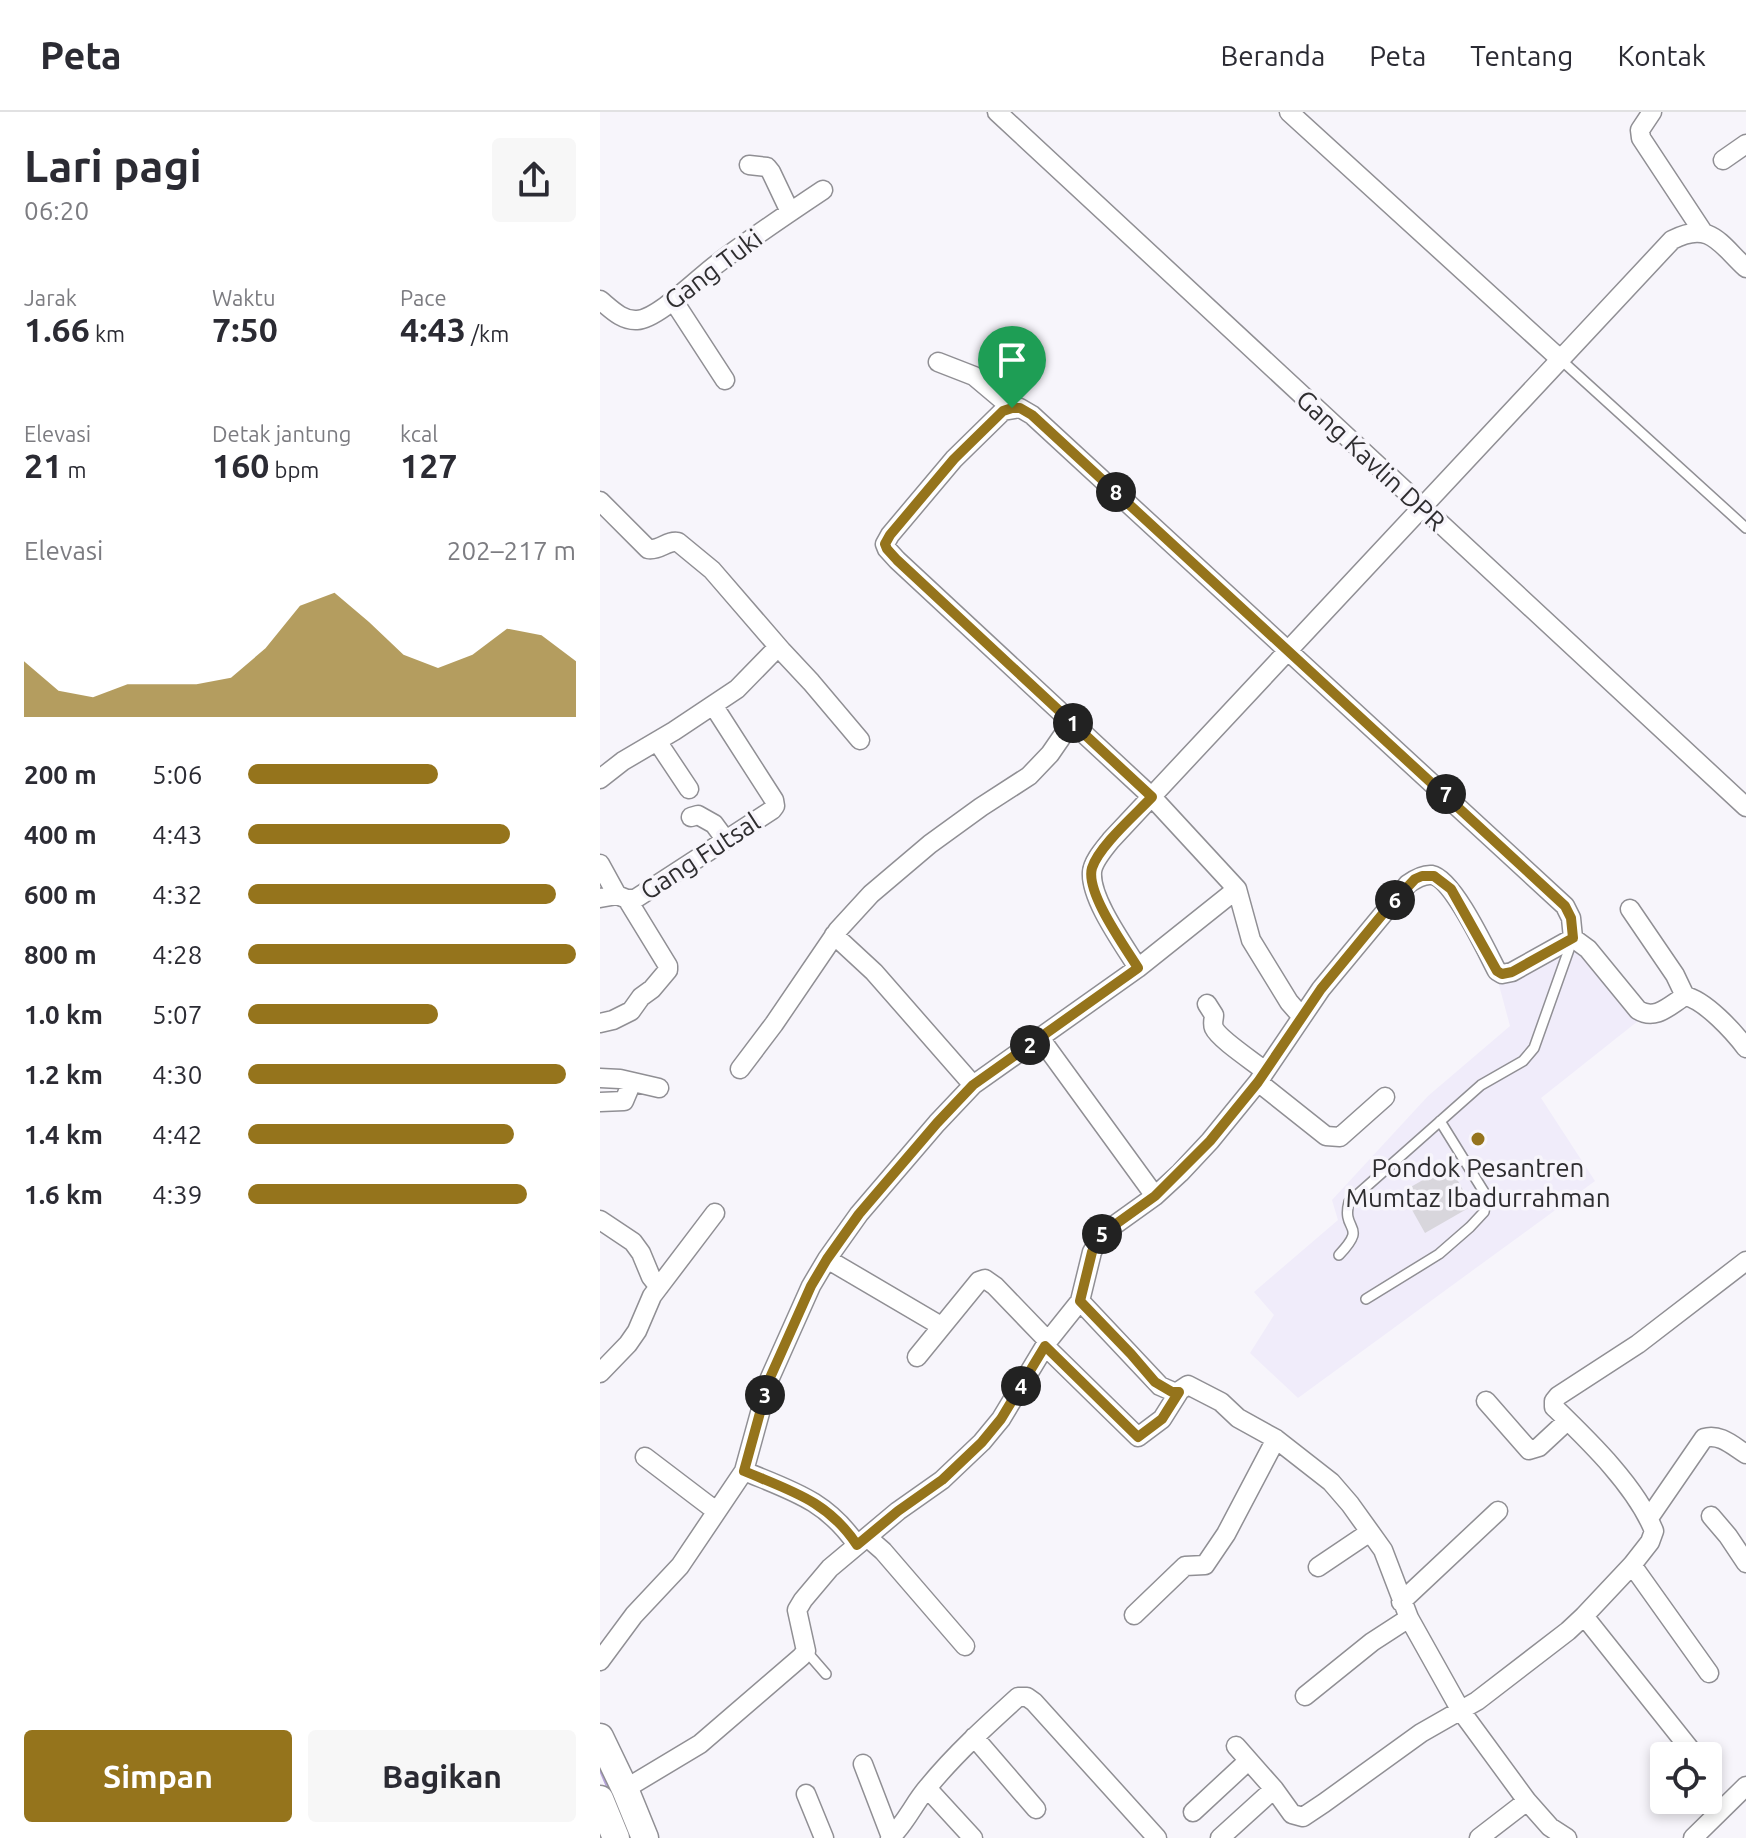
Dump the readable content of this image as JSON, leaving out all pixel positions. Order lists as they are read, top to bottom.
{
  "streets": {
    "street": ["Gang Tuki", "Gang Kavlin DPR", "Gang Futsal"]
  },
  "places": ["Pondok Pesantren Mumtaz Ibadurrahman"],
  "page": {
    "header": "Peta",
    "nav": [
      "Beranda",
      "Peta",
      "Tentang",
      "Kontak"
    ],
    "heading": ["Lari pagi", "06:20"],
    "stats": [
      ["Jarak", "1.66 km"],
      ["Waktu", "7:50"],
      ["Pace", "4:43 /km"],
      ["Elevasi", "21 m"],
      ["Detak jantung", "160 bpm"],
      ["kcal", "127"]
    ],
    "pins": [
      "8",
      "1",
      "7",
      "6",
      "2",
      "5",
      "4",
      "3"
    ],
    "chart": ["Elevasi", "202–217 m"],
    "list": [
      {
        "name": "200 m",
        "note": "5:06"
      },
      {
        "name": "400 m",
        "note": "4:43"
      },
      {
        "name": "600 m",
        "note": "4:32"
      },
      {
        "name": "800 m",
        "note": "4:28"
      },
      {
        "name": "1.0 km",
        "note": "5:07"
      },
      {
        "name": "1.2 km",
        "note": "4:30"
      },
      {
        "name": "1.4 km",
        "note": "4:42"
      },
      {
        "name": "1.6 km",
        "note": "4:39"
      }
    ],
    "buttons": ["Simpan", "Bagikan"]
  }
}
